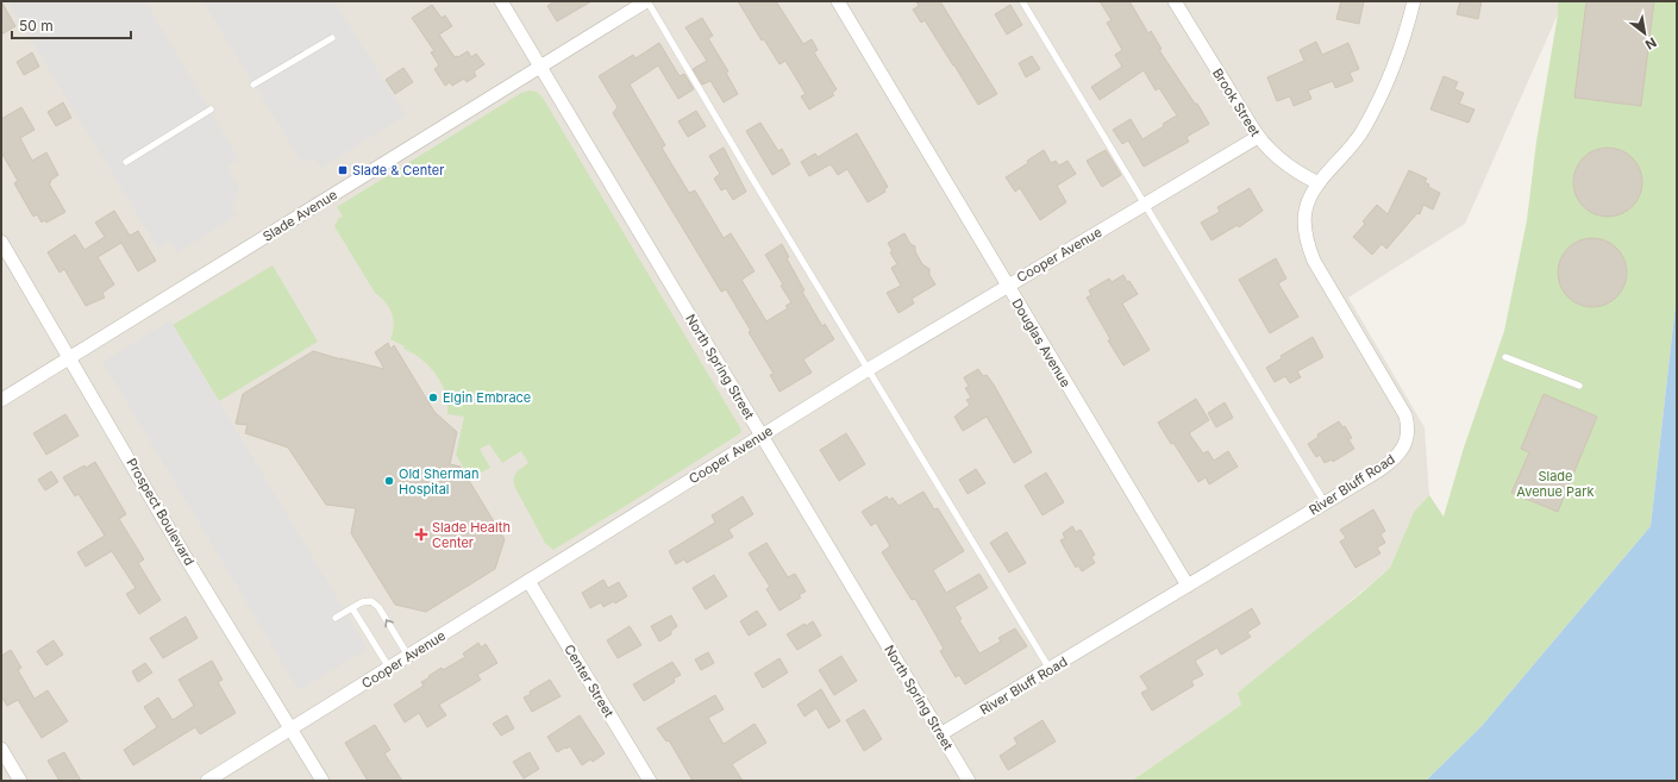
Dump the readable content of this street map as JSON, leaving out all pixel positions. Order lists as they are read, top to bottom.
{
  "streets": {
    "street": [
      "Brook Street",
      "Slade Avenue",
      "Cooper Avenue",
      "Douglas Avenue",
      "North Spring Street",
      "River Bluff Road",
      "Prospect Boulevard",
      "Center Street"
    ]
  },
  "crossings": [
    ["Brook Street", "Cooper Avenue"],
    ["Brook Street", "River Bluff Road"],
    ["Slade Avenue", "North Spring Street"],
    ["Slade Avenue", "Prospect Boulevard"],
    ["Cooper Avenue", "Douglas Avenue"],
    ["Cooper Avenue", "North Spring Street"],
    ["Cooper Avenue", "Prospect Boulevard"],
    ["Cooper Avenue", "Center Street"],
    ["Douglas Avenue", "River Bluff Road"],
    ["North Spring Street", "River Bluff Road"]
  ],
  "parks": ["Slade Avenue Park"],
  "places": {
    "transit": ["Slade & Center"],
    "other": ["Elgin Embrace", "Old Sherman Hospital"],
    "health": ["Slade Health Center"]
  },
  "scale_bar": "50 m",
  "north": "bottom right"
}
